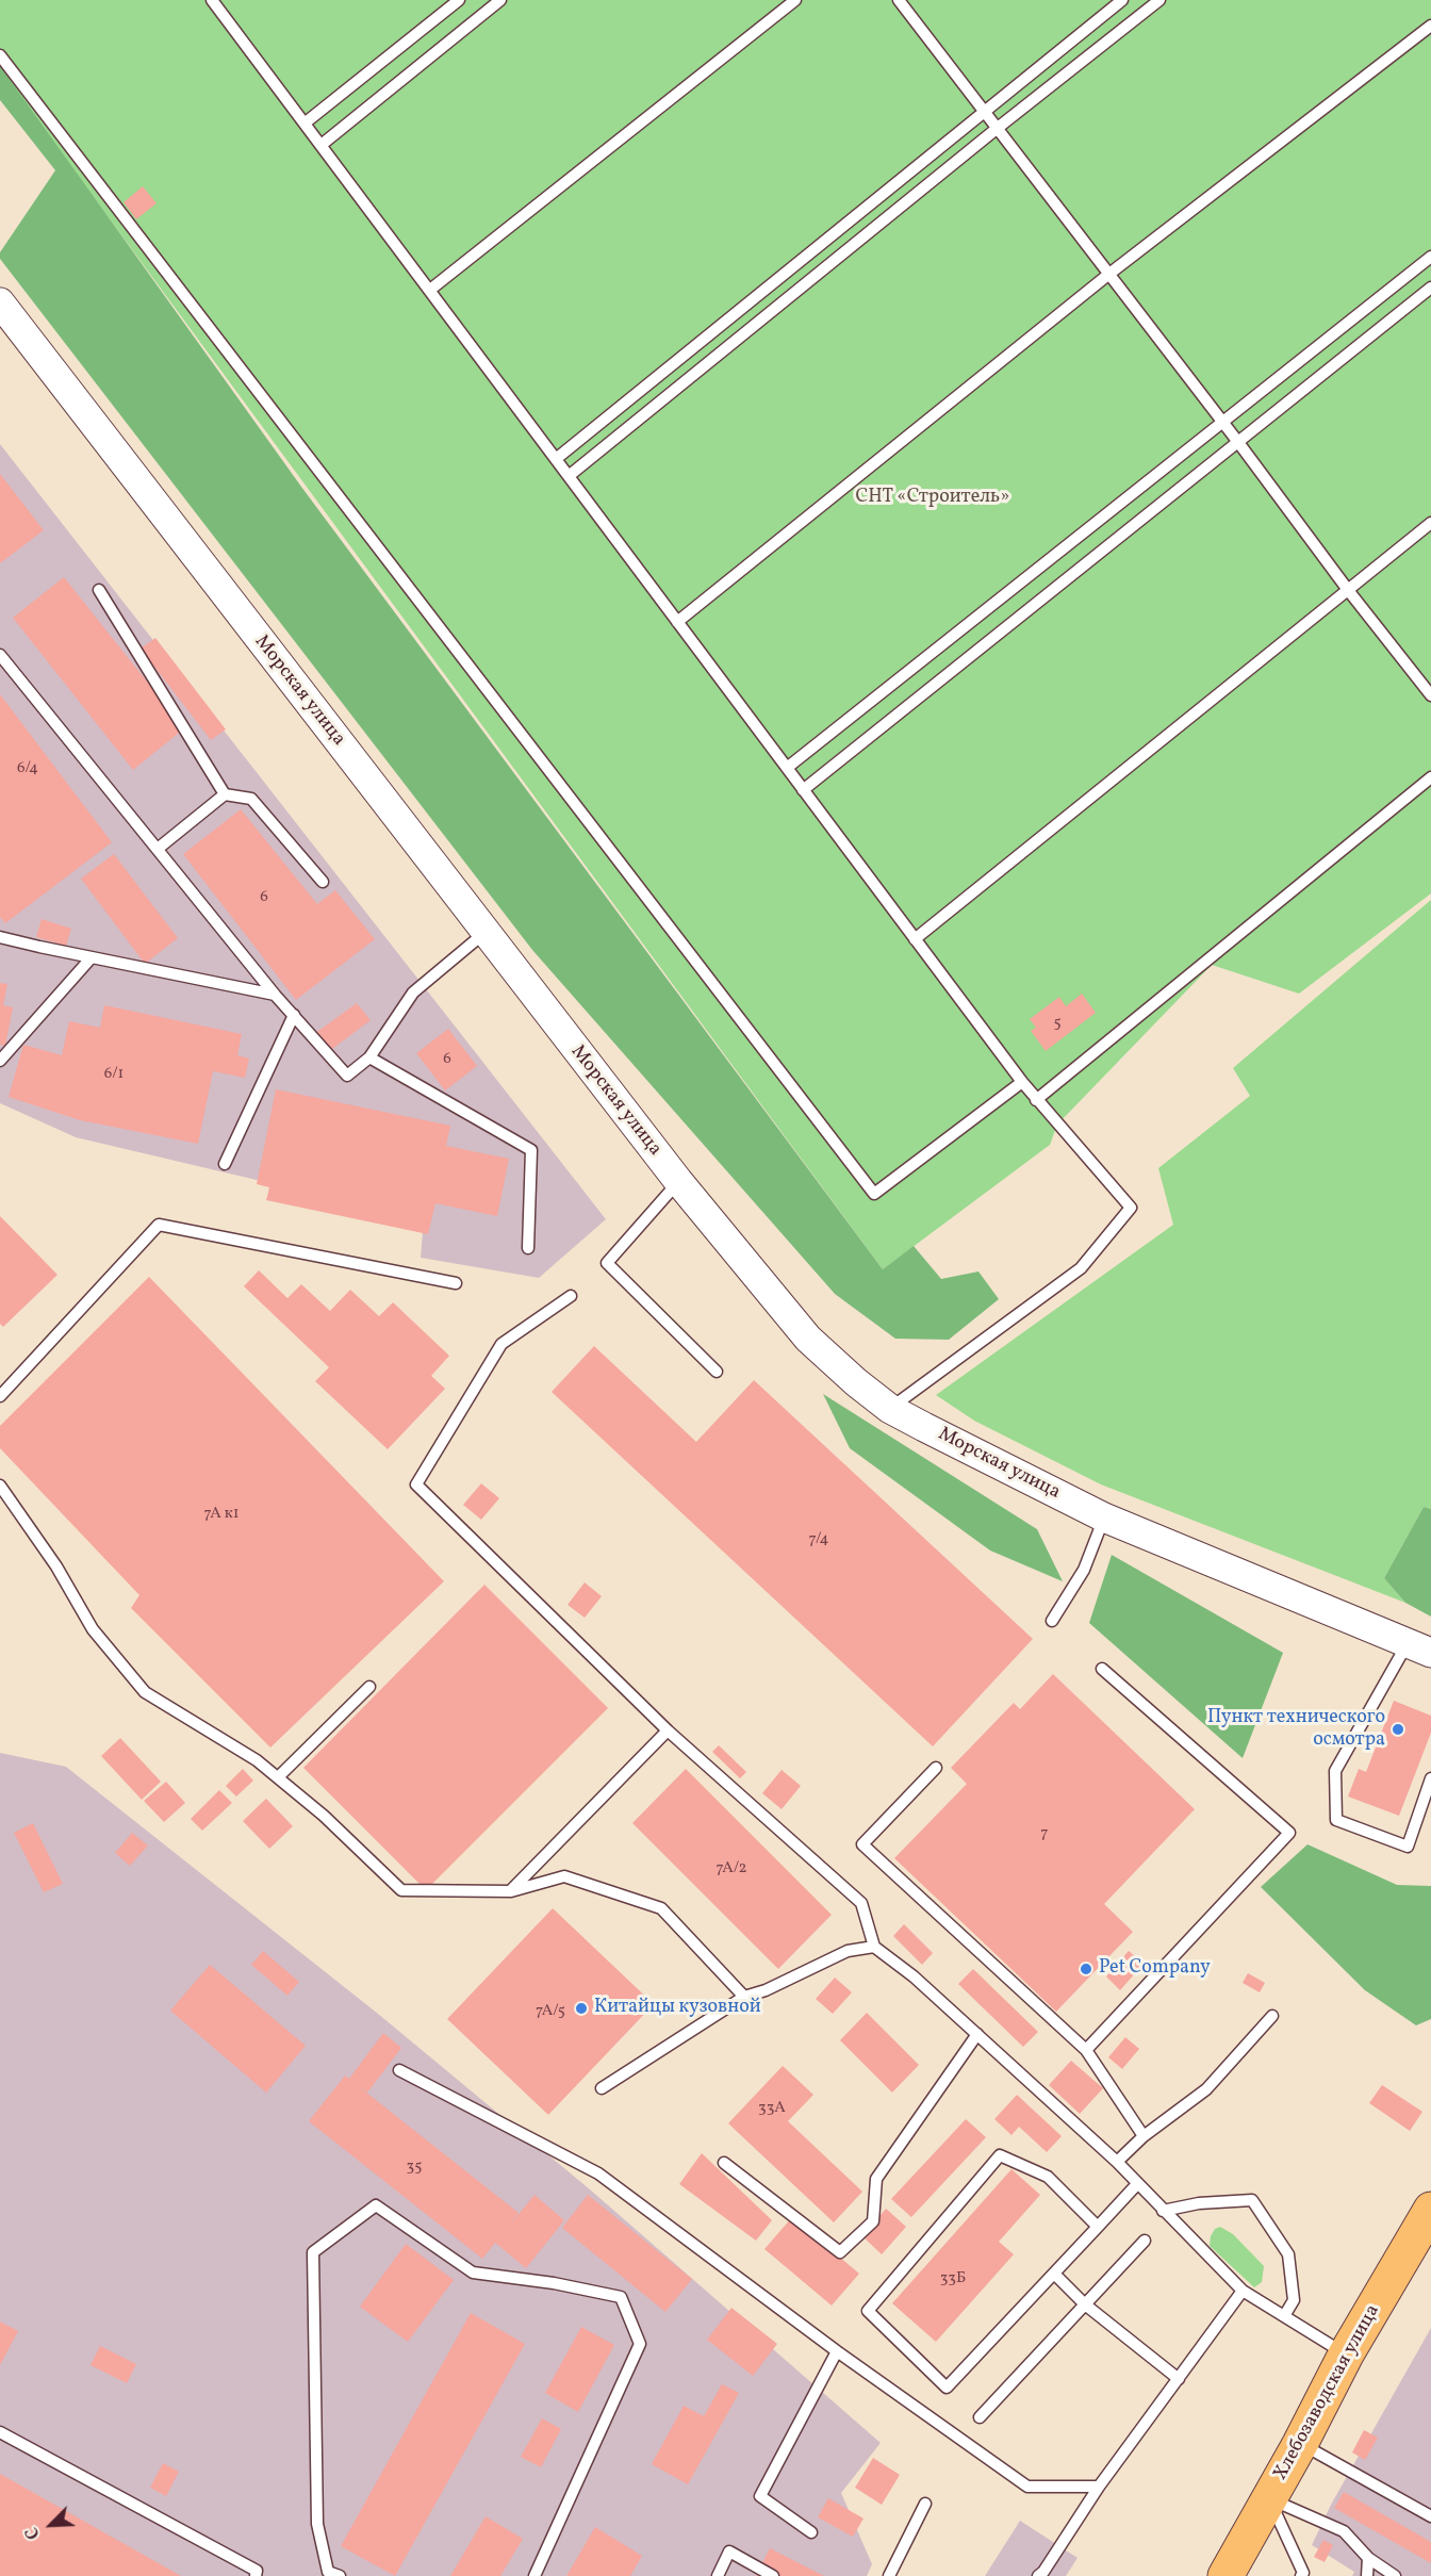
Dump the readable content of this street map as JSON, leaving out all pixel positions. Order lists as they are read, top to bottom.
{
  "streets": {
    "main road": ["Хлебозаводская улица"],
    "street": ["Морская улица"]
  },
  "parks": ["СНТ «Строитель»"],
  "places": ["Пункт технического осмотра", "Pet Company", "Китайцы кузовной"],
  "house_numbers": [
    "6/4",
    "6",
    "5",
    "6",
    "6/1",
    "7А к1",
    "7/4",
    "7",
    "7А/2",
    "7А/5",
    "33А",
    "35",
    "33Б"
  ],
  "north": "bottom left"
}
